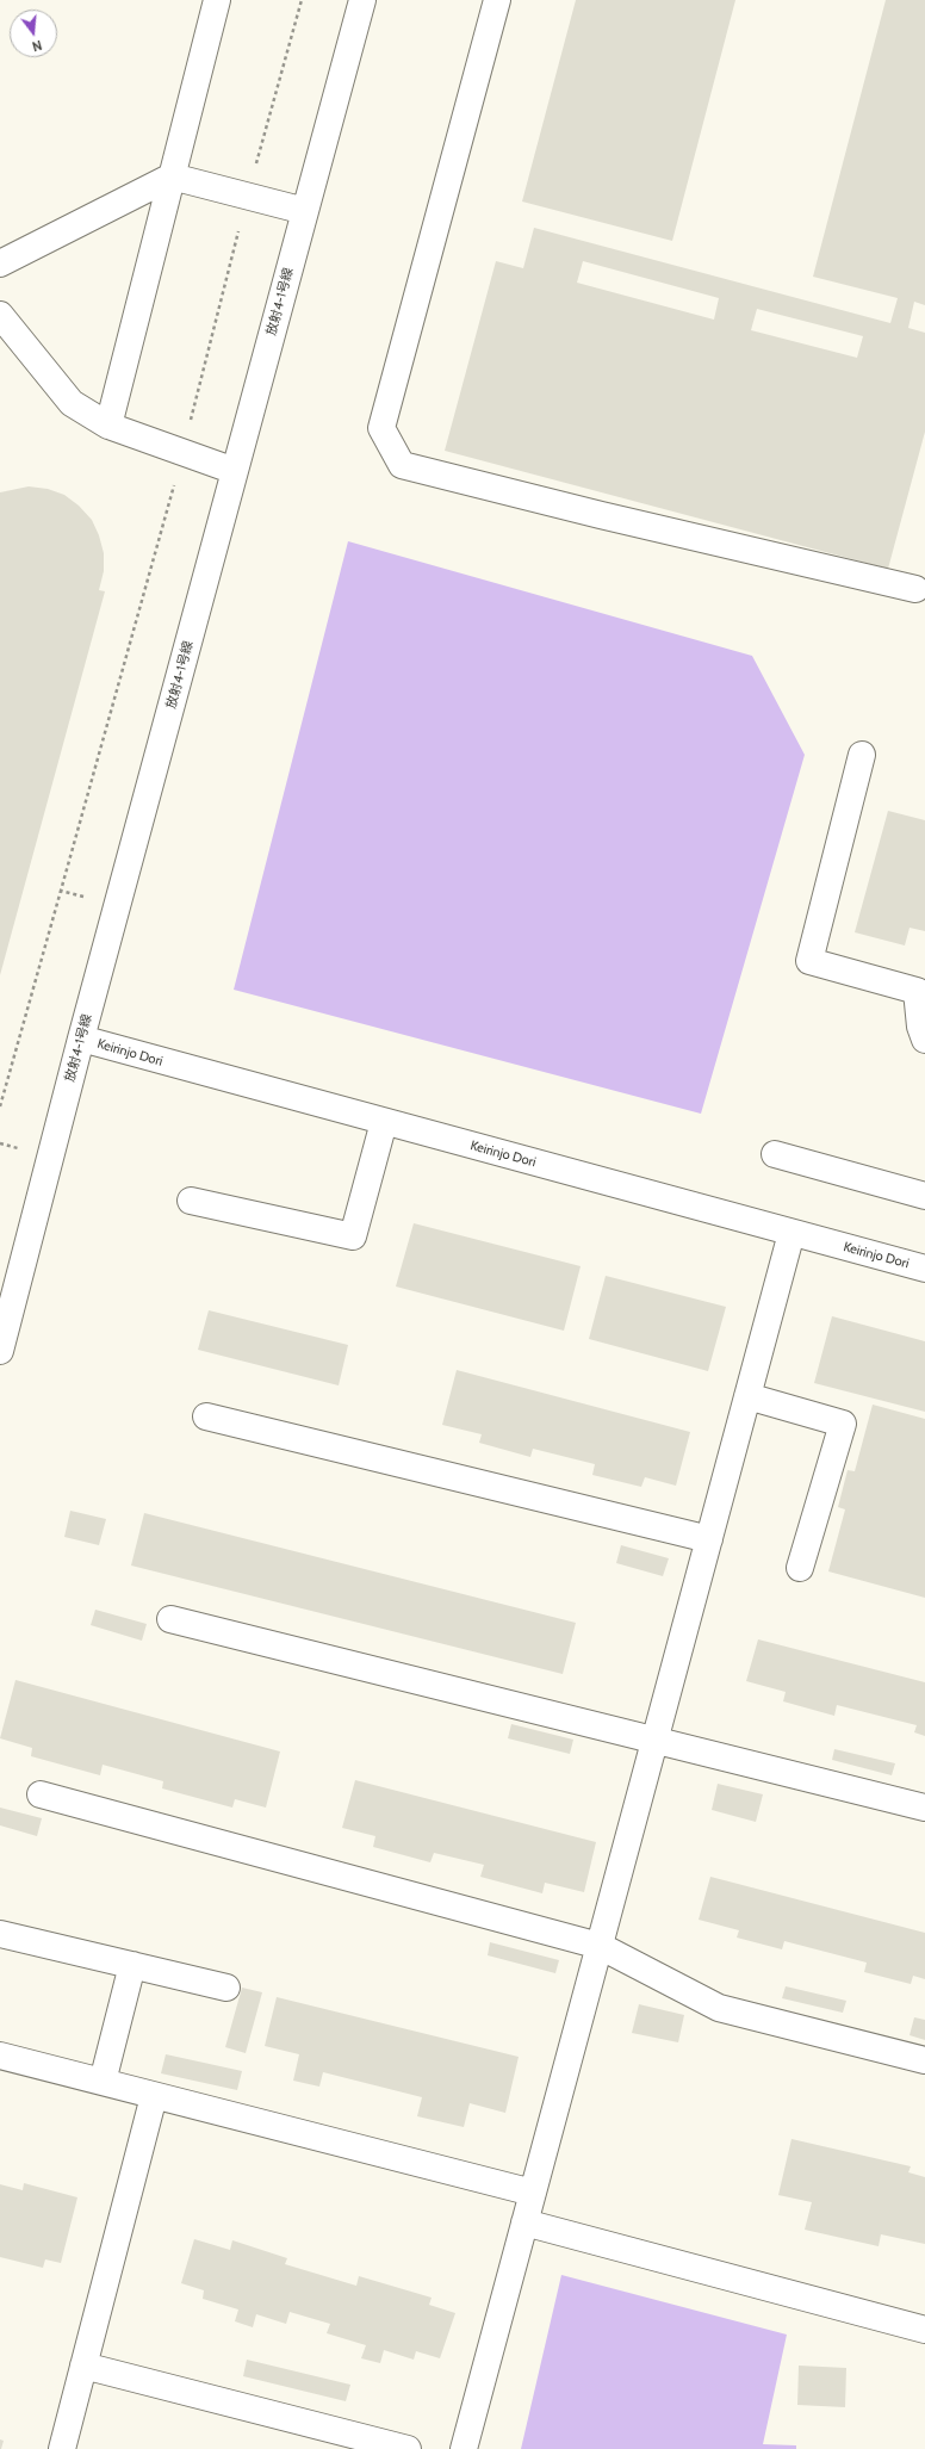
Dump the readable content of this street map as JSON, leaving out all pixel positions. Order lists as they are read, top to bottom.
{
  "streets": {
    "street": ["放射4-1号線", "Keirinjo Dori"]
  },
  "crossings": [
    ["放射4-1号線", "Keirinjo Dori"]
  ],
  "north": "bottom"
}
